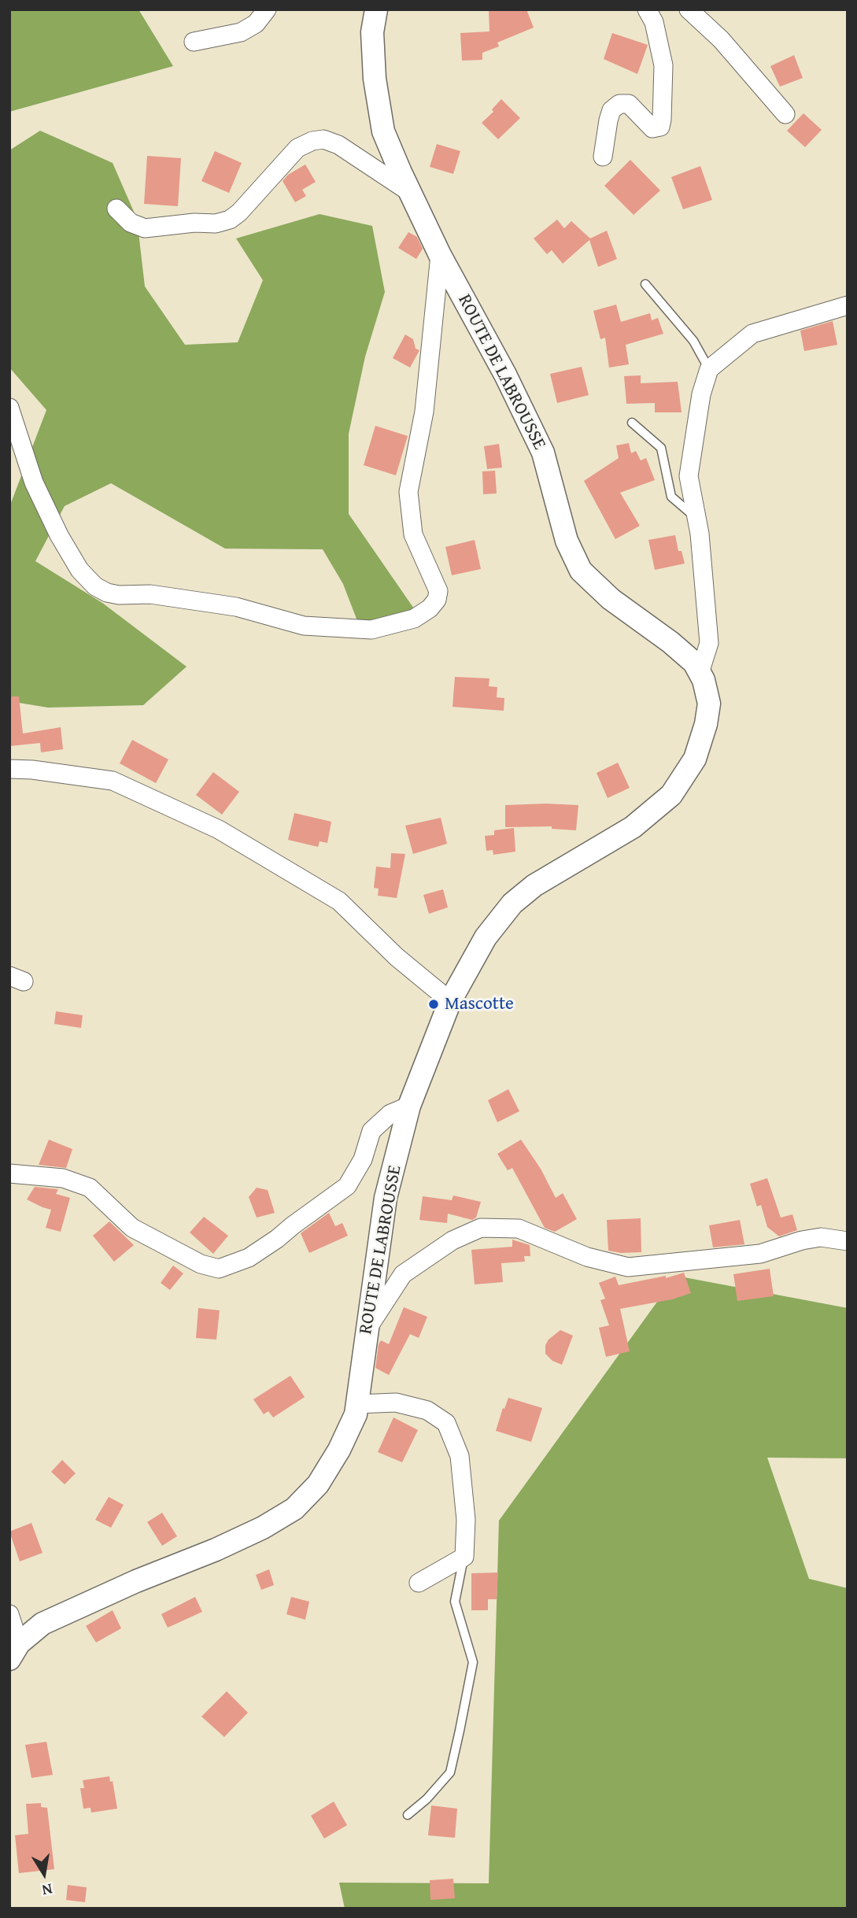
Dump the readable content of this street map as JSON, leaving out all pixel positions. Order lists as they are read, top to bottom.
{
  "streets": {
    "street": ["ROUTE DE LABROUSSE"]
  },
  "places": ["Mascotte"],
  "north": "bottom"
}
